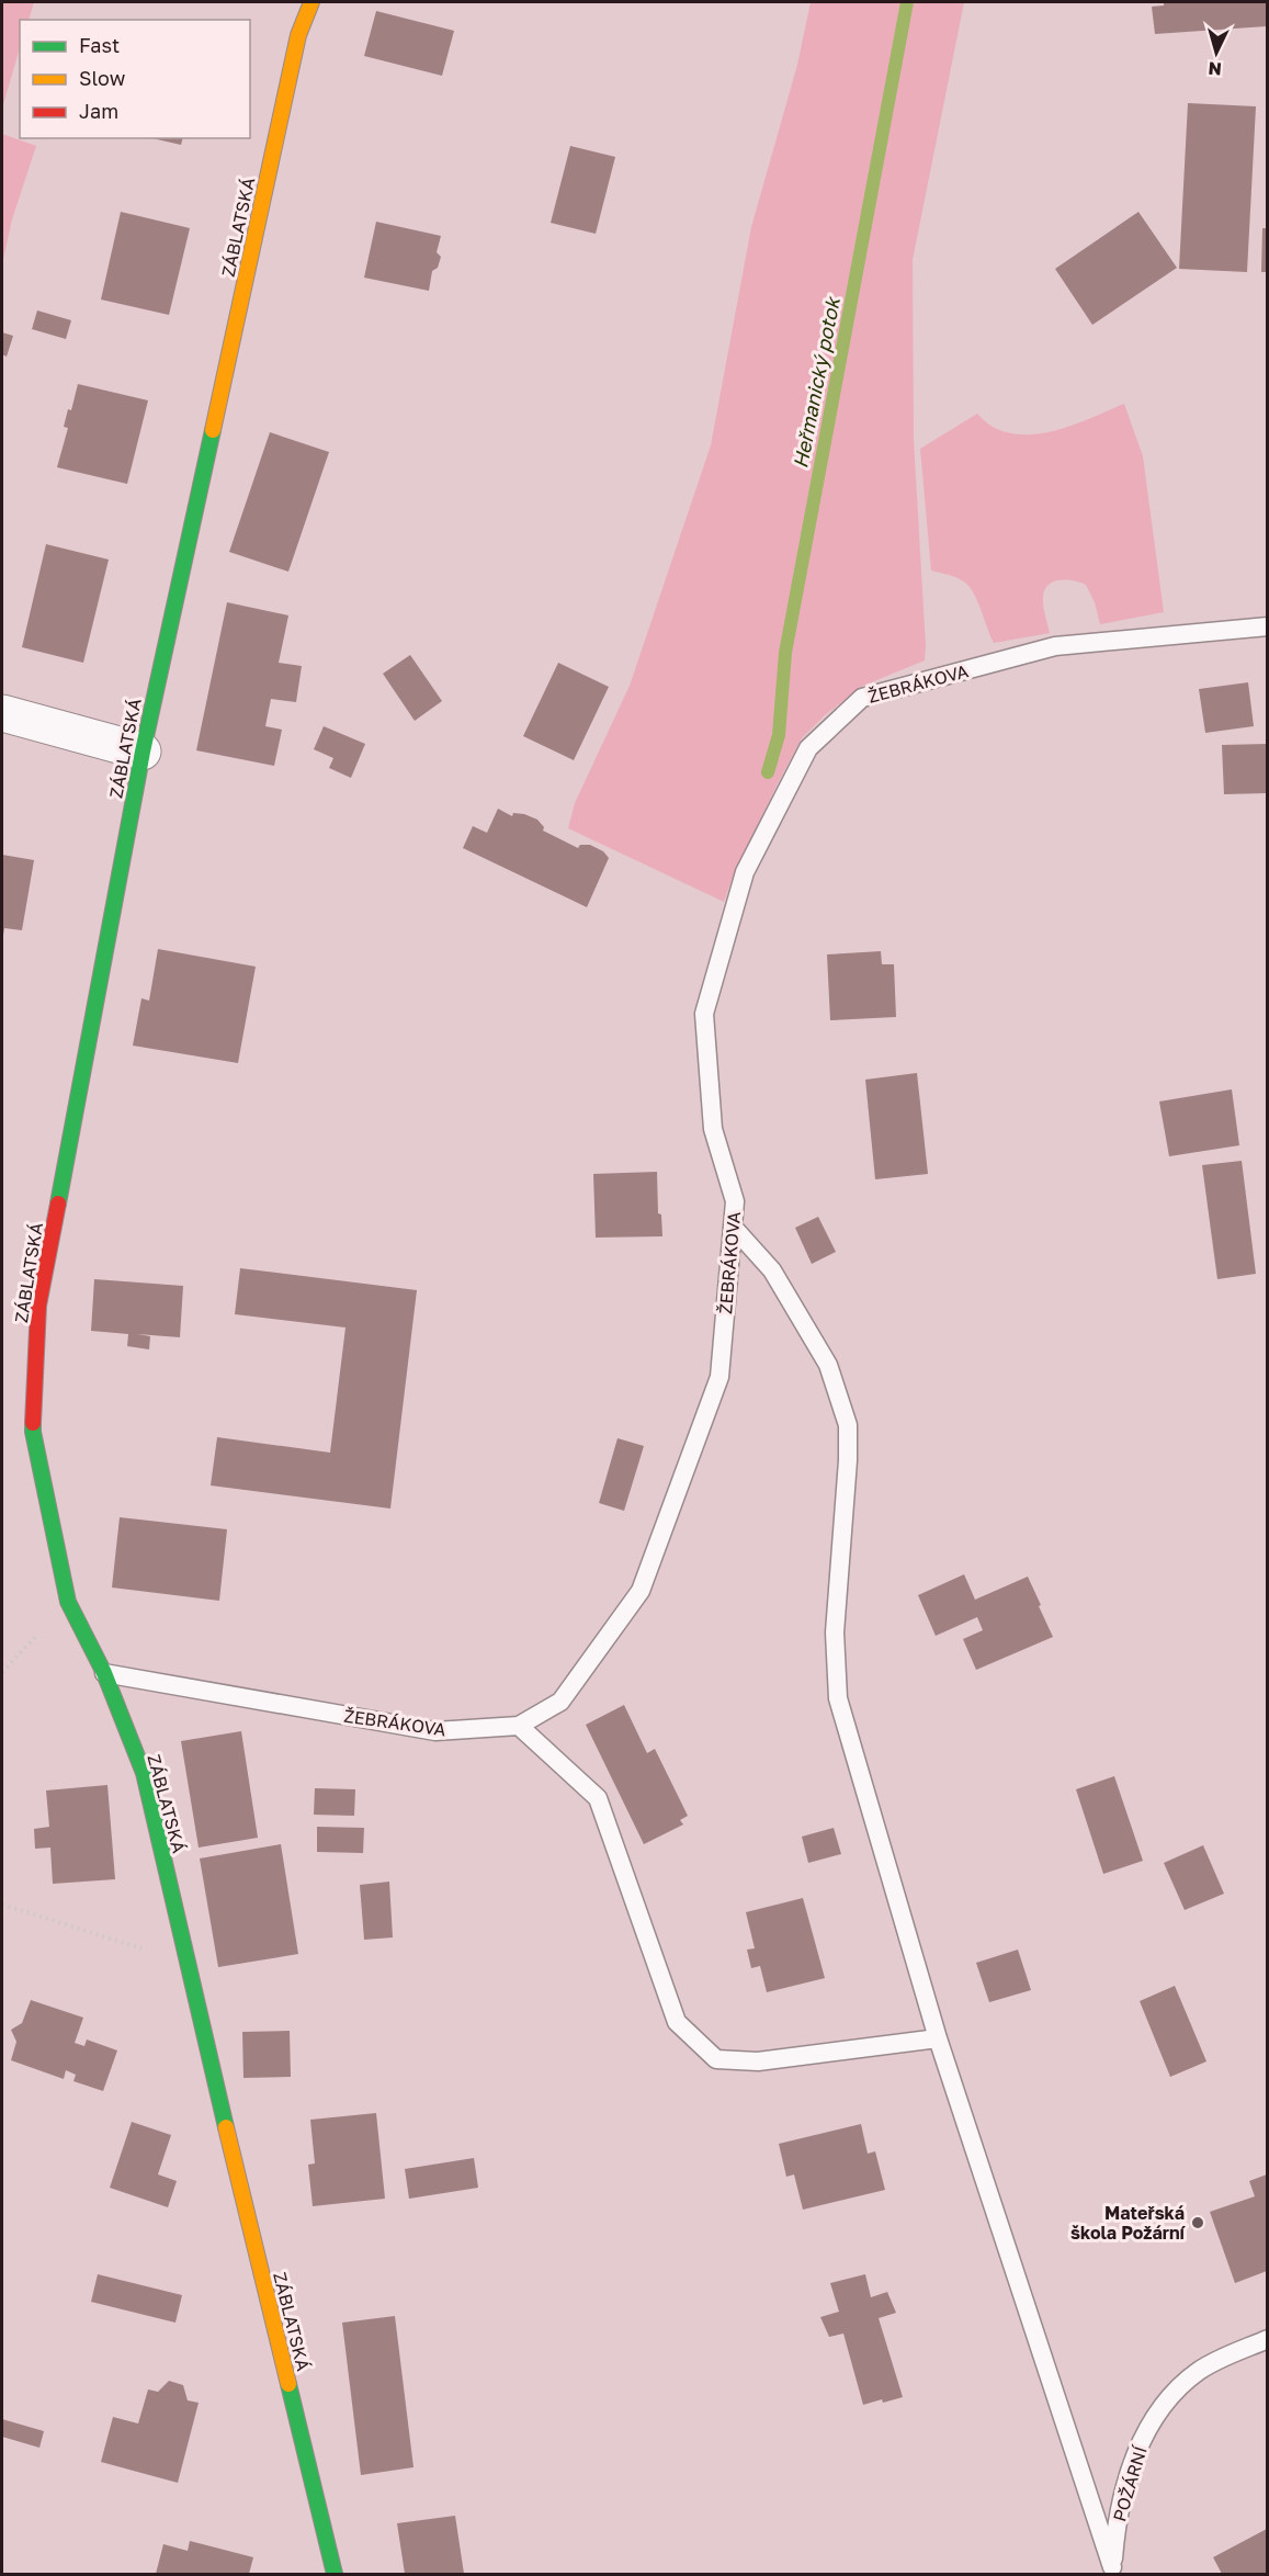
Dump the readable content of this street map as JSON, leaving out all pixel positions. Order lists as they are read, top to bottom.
{
  "streets": {
    "street": ["ZÁBLATSKÁ"],
    "lane": ["ŽEBRÁKOVA", "POŽÁRNÍ"]
  },
  "crossings": [
    ["ZÁBLATSKÁ", "ŽEBRÁKOVA"]
  ],
  "water": ["Heřmanický potok"],
  "places": ["Mateřská škola Požární"],
  "legend": ["Fast", "Slow", "Jam"],
  "north": "bottom"
}
